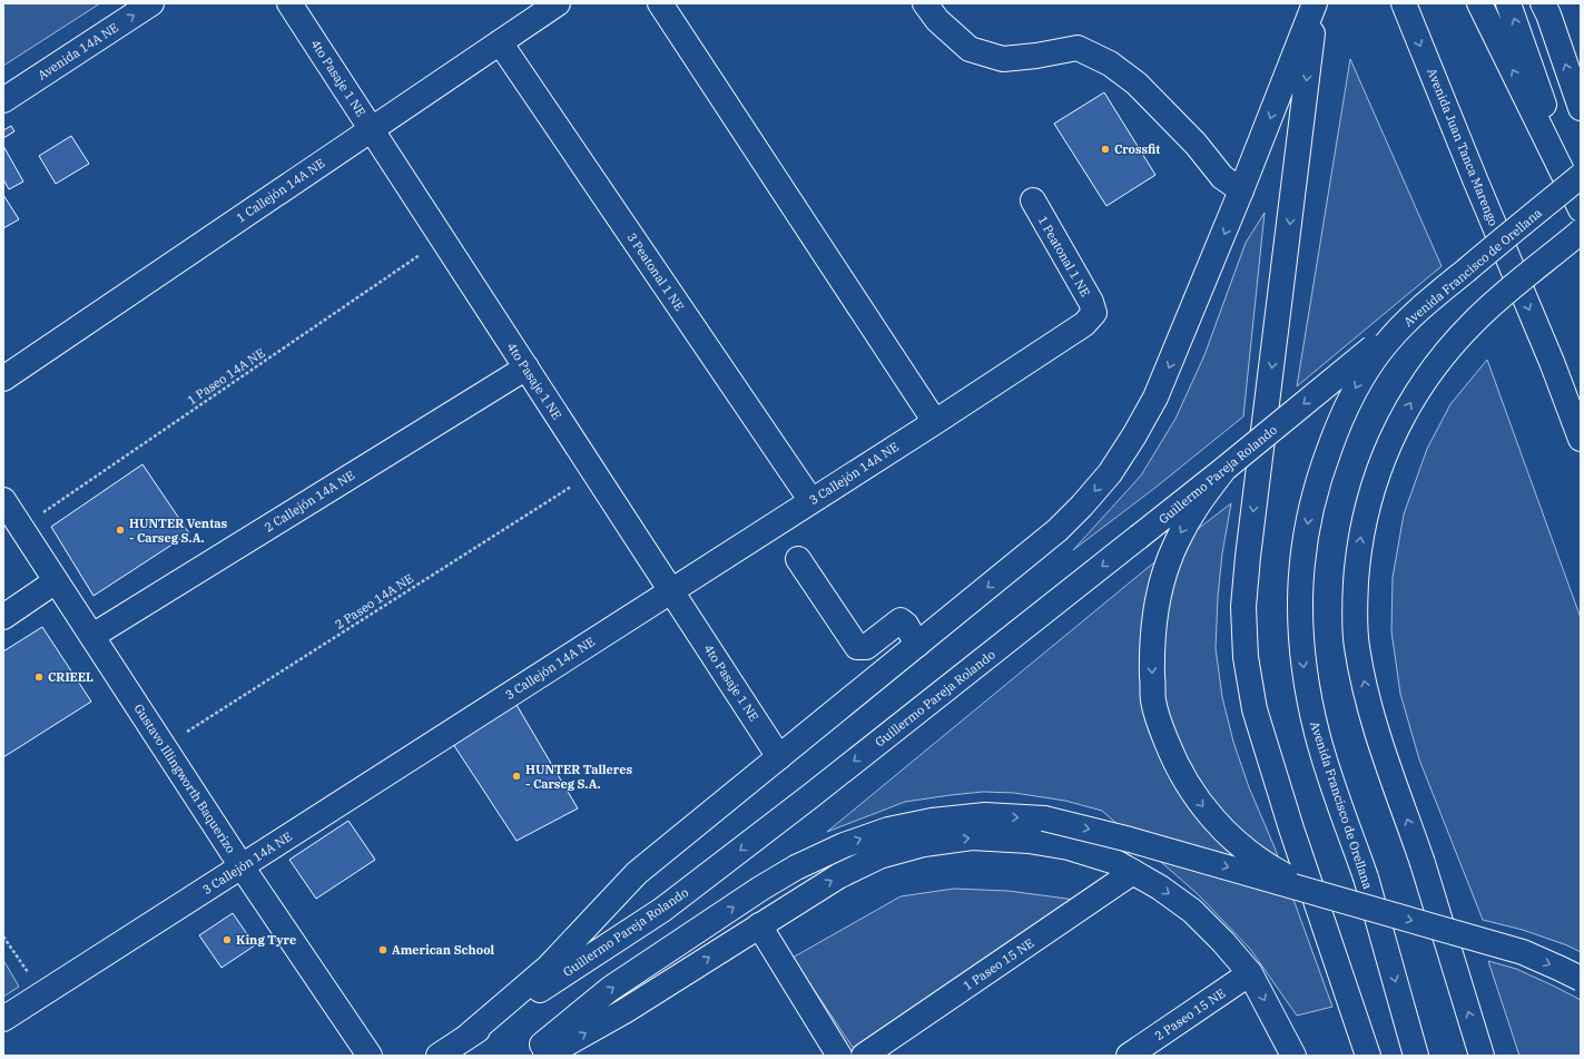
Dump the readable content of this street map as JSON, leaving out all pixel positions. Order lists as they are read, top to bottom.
{
  "streets": {
    "main road": [
      "Avenida 14A NE",
      "4to Pasaje 1 NE",
      "Avenida Juan Tanca Marengo",
      "1 Callejón 14A NE",
      "1 Peatonal 1 NE",
      "Avenida Francisco de Orellana",
      "3 Peatonal 1 NE",
      "3 Callejón 14A NE",
      "Guillermo Pareja Rolando",
      "2 Callejón 14A NE",
      "Gustavo Illingworth Baquerizo",
      "1 Paseo 15 NE",
      "2 Paseo 15 NE"
    ],
    "path": ["1 Paseo 14A NE", "2 Paseo 14A NE"]
  },
  "crossings": [
    ["4to Pasaje 1 NE", "1 Callejón 14A NE"],
    ["4to Pasaje 1 NE", "1 Paseo 14A NE"],
    ["4to Pasaje 1 NE", "3 Callejón 14A NE"],
    ["4to Pasaje 1 NE", "2 Callejón 14A NE"],
    ["4to Pasaje 1 NE", "2 Paseo 14A NE"],
    ["1 Callejón 14A NE", "3 Peatonal 1 NE"],
    ["1 Peatonal 1 NE", "3 Callejón 14A NE"],
    ["Avenida Francisco de Orellana", "Guillermo Pareja Rolando"],
    ["3 Peatonal 1 NE", "3 Callejón 14A NE"],
    ["1 Paseo 14A NE", "Gustavo Illingworth Baquerizo"],
    ["3 Callejón 14A NE", "Gustavo Illingworth Baquerizo"],
    ["2 Callejón 14A NE", "Gustavo Illingworth Baquerizo"],
    ["2 Paseo 14A NE", "Gustavo Illingworth Baquerizo"]
  ],
  "one_way": ["Avenida 14A NE"],
  "places": [
    "Crossfit",
    "HUNTER Ventas - Carseg S.A.",
    "CRIEEL",
    "HUNTER Talleres - Carseg S.A.",
    "King Tyre",
    "American School"
  ]
}
